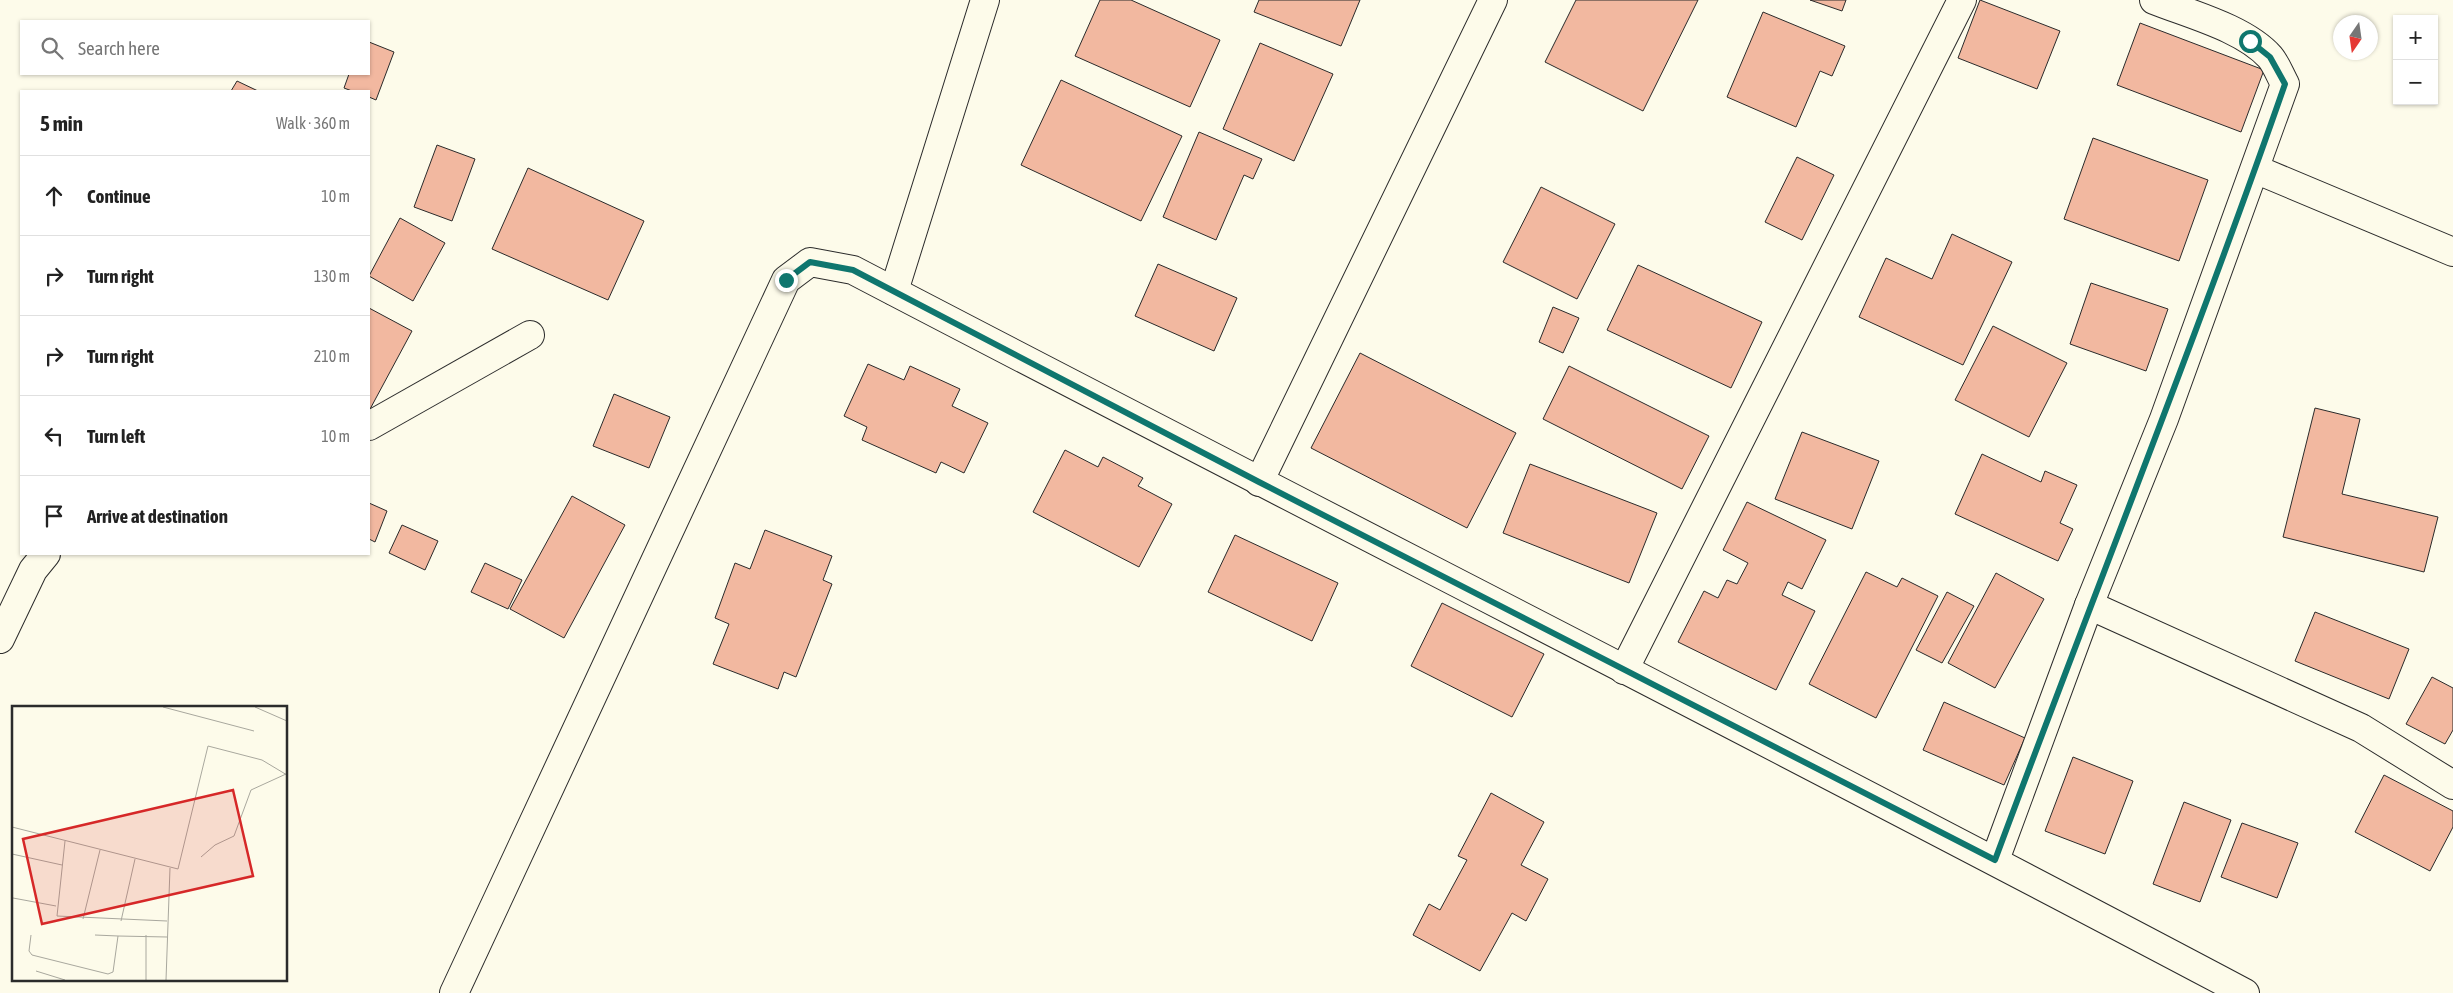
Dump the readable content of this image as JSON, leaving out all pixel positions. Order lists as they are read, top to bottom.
{
  "north": "bottom",
  "page": {
    "map_buttons": ["+", "−"],
    "search": "Search here",
    "heading": ["5 min", "Walk · 360 m"],
    "list": [
      ["Continue", "10 m"],
      ["Turn right", "130 m"],
      ["Turn right", "210 m"],
      ["Turn left", "10 m"],
      "Arrive at destination"
    ]
  }
}
